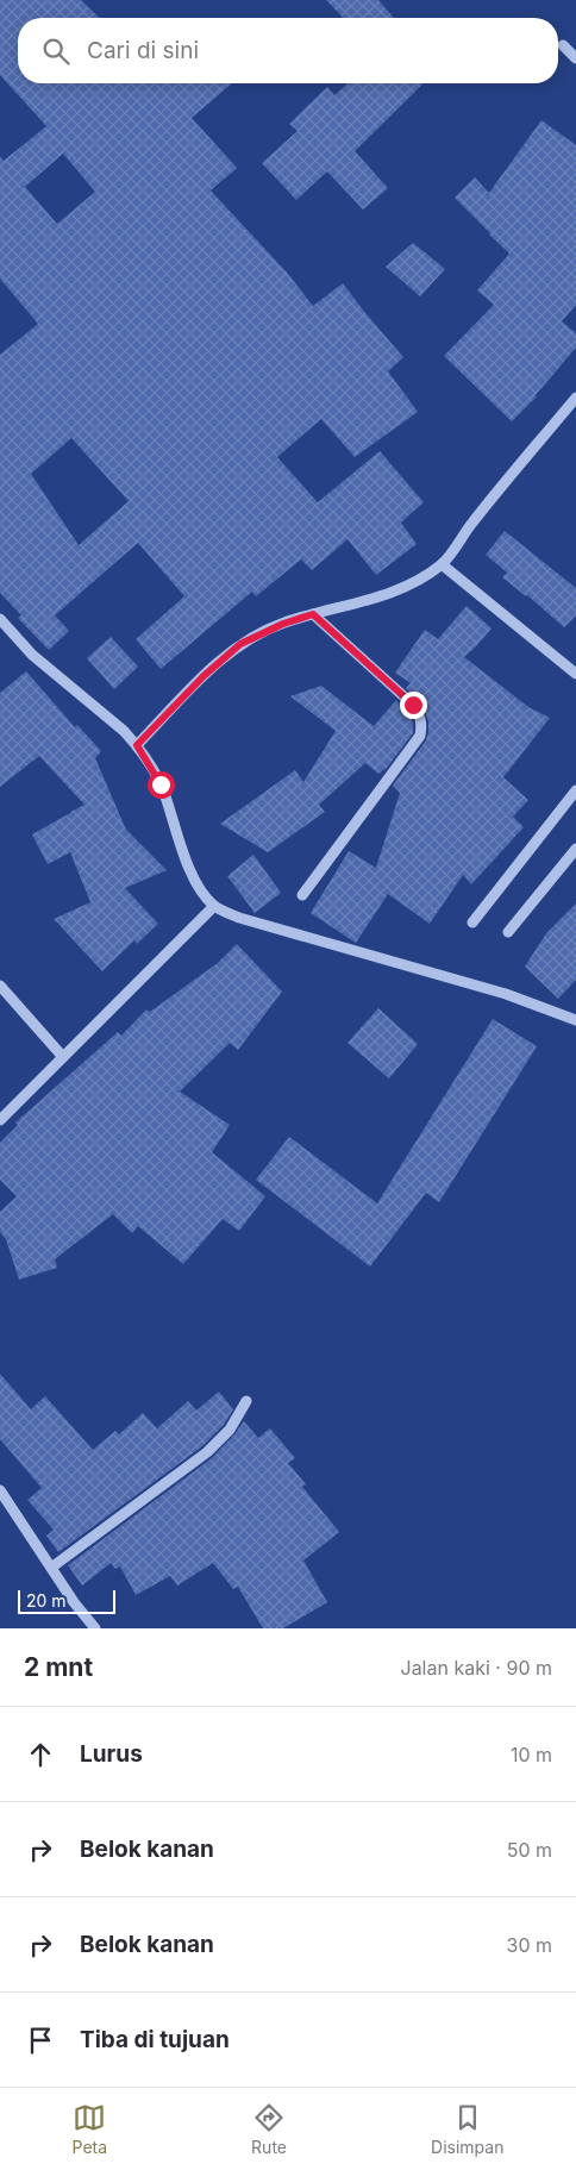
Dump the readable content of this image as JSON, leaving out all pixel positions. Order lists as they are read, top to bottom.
{
  "scale_bar": "20 m",
  "page": {
    "search": "Cari di sini",
    "scale": "20 m",
    "heading": ["2 mnt", "Jalan kaki · 90 m"],
    "list": [
      ["Lurus", "10 m"],
      ["Belok kanan", "50 m"],
      ["Belok kanan", "30 m"],
      "Tiba di tujuan"
    ],
    "nav": ["Peta", "Rute", "Disimpan"]
  }
}
